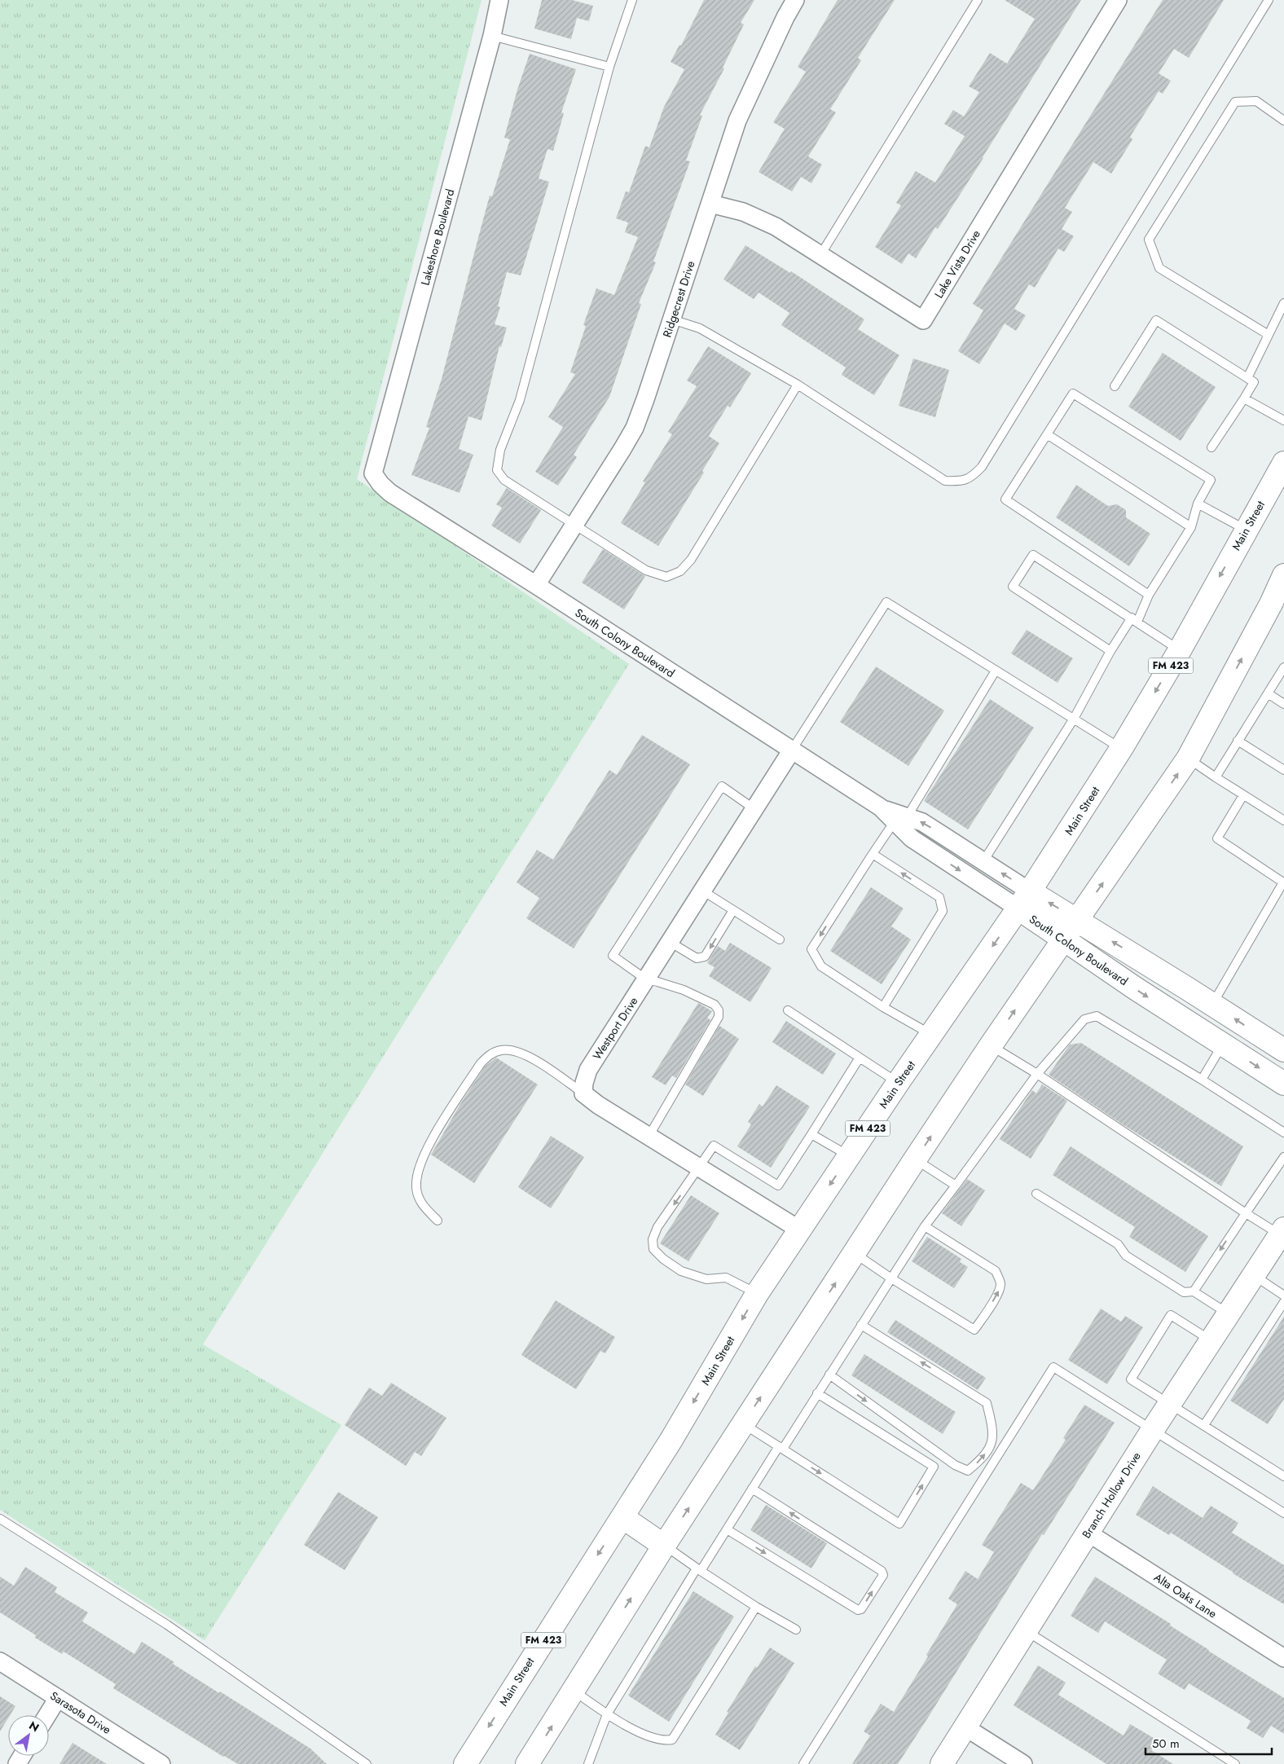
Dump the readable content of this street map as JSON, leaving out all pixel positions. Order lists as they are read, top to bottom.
{
  "streets": {
    "main road": [
      "Main Street",
      "South Colony Boulevard",
      "FM 423",
      "Branch Hollow Drive"
    ],
    "street": [
      "Lakeshore Boulevard",
      "Lake Vista Drive",
      "Ridgecrest Drive",
      "Westport Drive",
      "Alta Oaks Lane",
      "Sarasota Drive"
    ]
  },
  "crossings": [
    ["Lakeshore Boulevard", "South Colony Boulevard"],
    ["Lake Vista Drive", "Ridgecrest Drive"],
    ["Ridgecrest Drive", "South Colony Boulevard"],
    ["Main Street", "South Colony Boulevard"],
    ["South Colony Boulevard", "Westport Drive"],
    ["Branch Hollow Drive", "Alta Oaks Lane"]
  ],
  "scale_bar": "50 m",
  "north": "top right"
}
